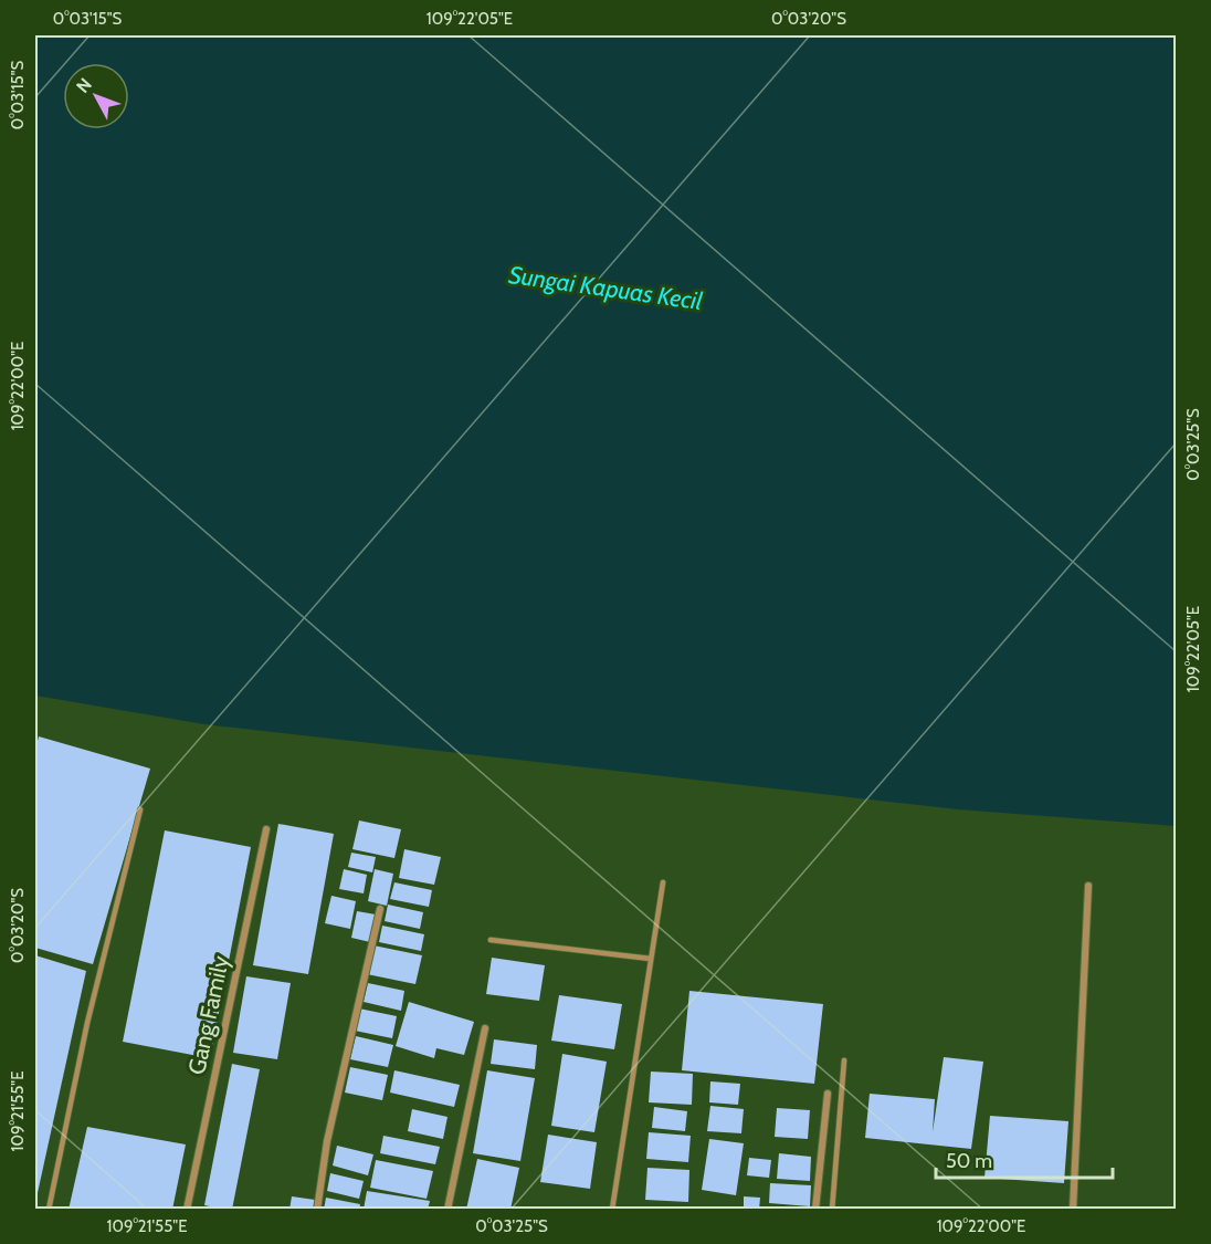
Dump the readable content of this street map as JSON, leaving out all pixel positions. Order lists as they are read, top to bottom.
{
  "streets": {
    "street": ["Gang Family"]
  },
  "water": ["Sungai Kapuas Kecil"],
  "scale_bar": "50 m",
  "north": "top left",
  "coordinates": [
    "0°03'15\"S",
    "109°22'05\"E",
    "0°03'20\"S",
    "109°22'00\"E",
    "0°03'25\"S",
    "109°21'55\"E"
  ]
}
